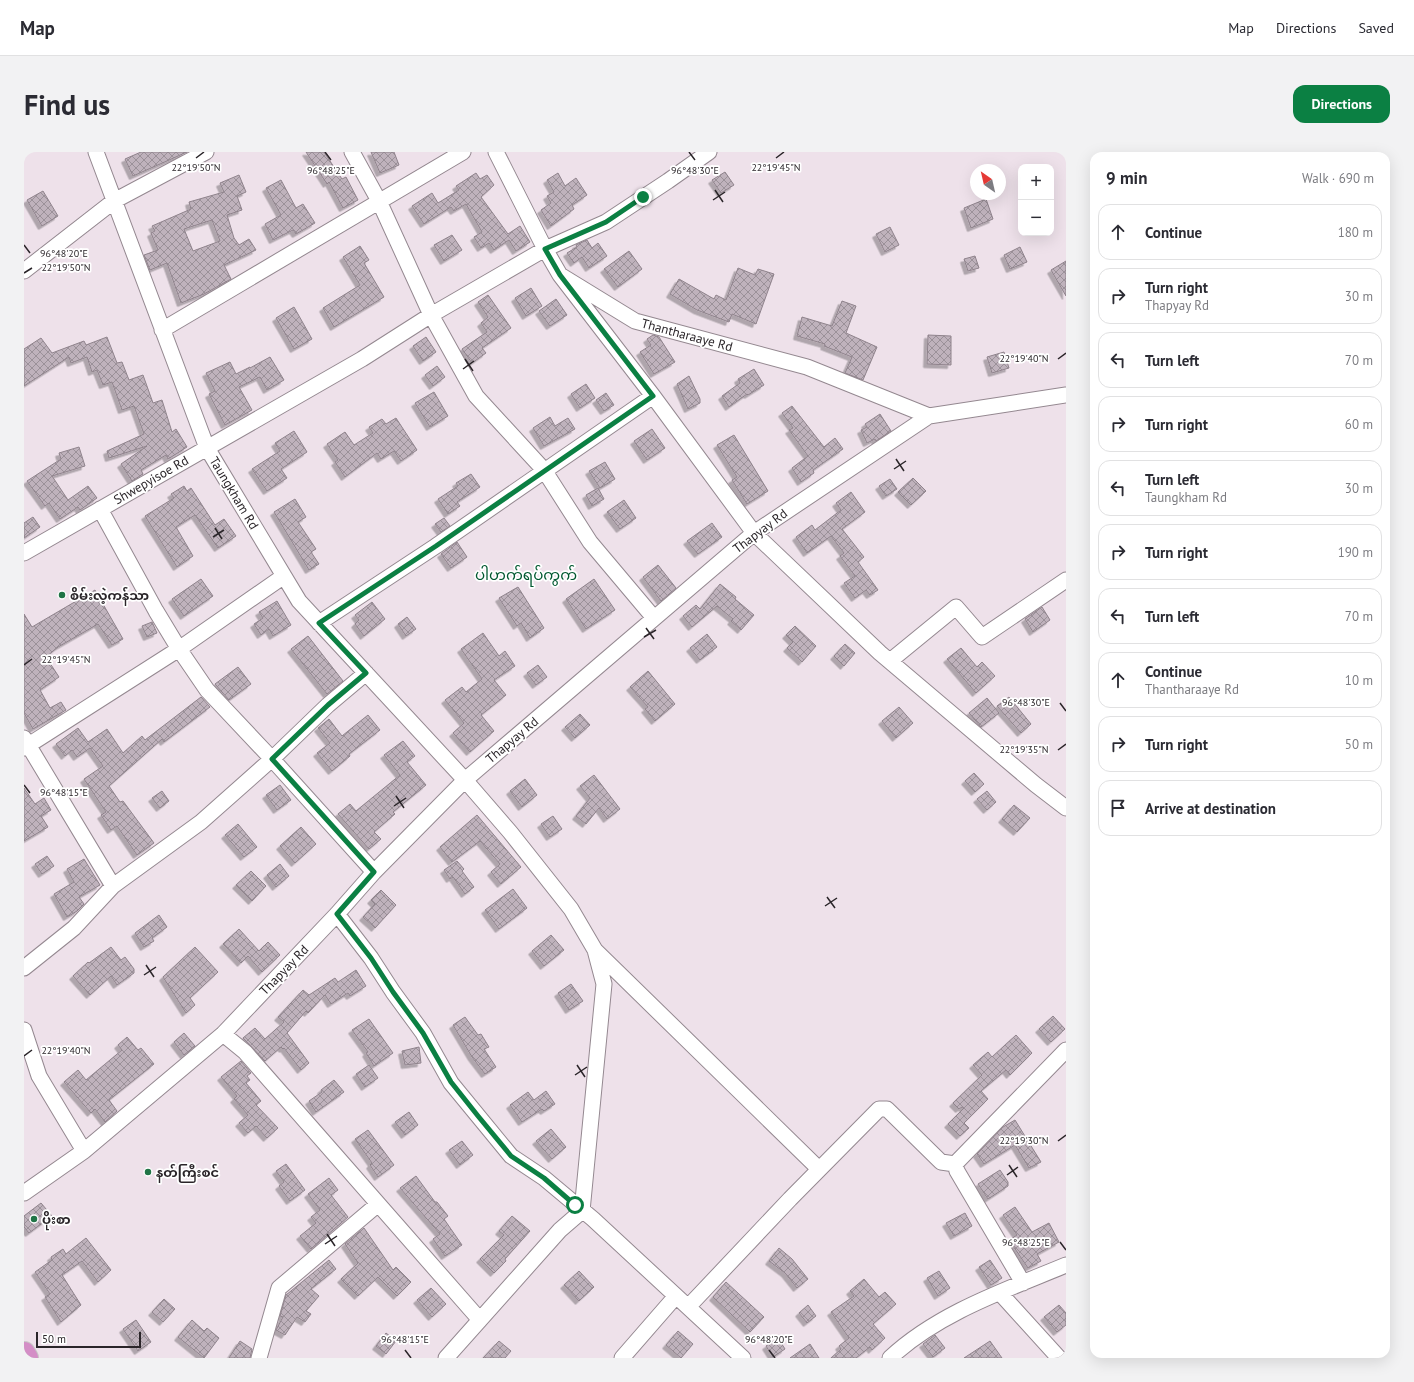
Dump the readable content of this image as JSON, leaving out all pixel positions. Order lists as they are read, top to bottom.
{
  "streets": {
    "street": [
      "Thantharaaye Rd",
      "Shwepyisoe Rd",
      "Taungkham Rd",
      "Thapyay Rd"
    ]
  },
  "crossings": [
    ["Thantharaaye Rd", "Shwepyisoe Rd"],
    ["Thantharaaye Rd", "Thapyay Rd"],
    ["Shwepyisoe Rd", "Taungkham Rd"],
    ["Taungkham Rd", "Thapyay Rd"]
  ],
  "districts": ["ပါဟက်ရပ်ကွက်"],
  "places": ["စိမ်းလဲ့ကန်သာ", "နတ်ကြီးစင်", "ပိုးစာ"],
  "scale_bar": "50 m",
  "north": "top left",
  "page": {
    "header": "Map",
    "nav": ["Map", "Directions", "Saved"],
    "buttons": "Directions",
    "title": "Find us",
    "heading": ["9 min", "Walk · 690 m"],
    "map_buttons": ["+", "−"],
    "list": [
      ["Continue", "180 m"],
      ["Turn right", "Thapyay Rd", "30 m"],
      ["Turn left", "70 m"],
      ["Turn right", "60 m"],
      ["Turn left", "Taungkham Rd", "30 m"],
      ["Turn right", "190 m"],
      ["Turn left", "70 m"],
      ["Continue", "Thantharaaye Rd", "10 m"],
      ["Turn right", "50 m"],
      "Arrive at destination"
    ],
    "scale": "50 m"
  },
  "coordinates": [
    "22°19'50\"N",
    "22°19'45\"N",
    "96°48'25\"E",
    "96°48'30\"E",
    "96°48'20\"E",
    "22°19'40\"N",
    "22°19'35\"N",
    "96°48'15\"E",
    "22°19'30\"N"
  ]
}
